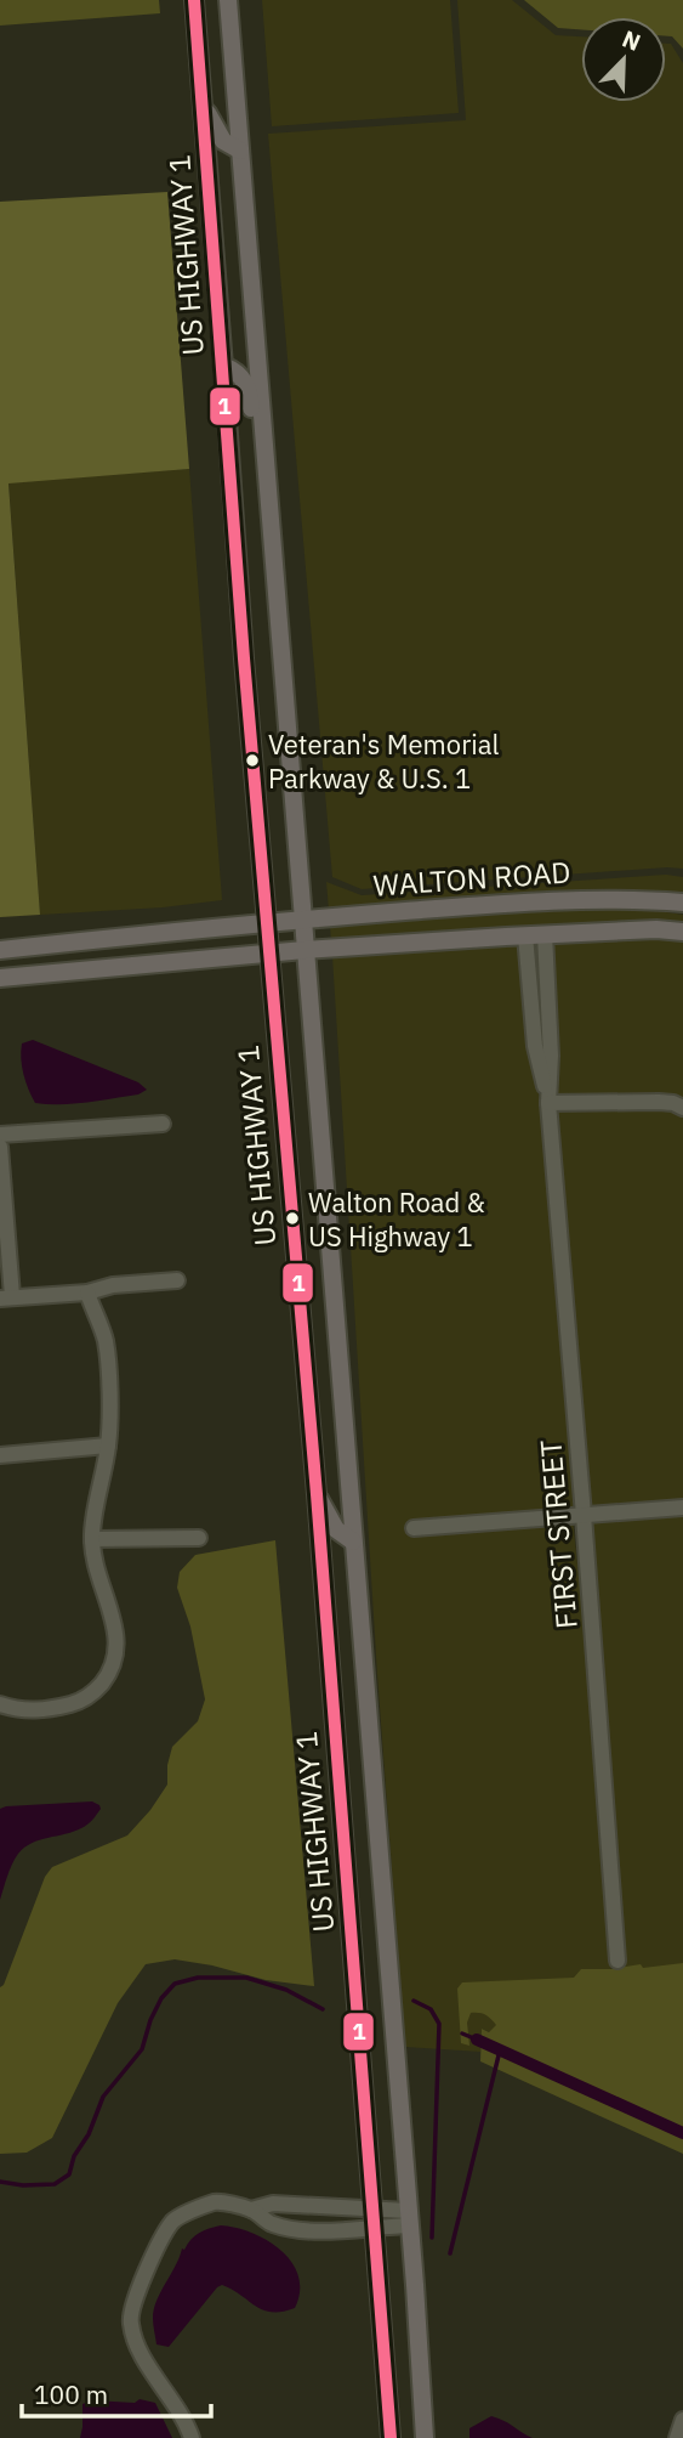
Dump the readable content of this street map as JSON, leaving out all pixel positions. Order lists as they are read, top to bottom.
{
  "streets": {
    "main road": ["US HIGHWAY 1", "WALTON ROAD"],
    "street": ["FIRST STREET"]
  },
  "crossings": [
    ["US HIGHWAY 1", "WALTON ROAD"],
    ["WALTON ROAD", "FIRST STREET"]
  ],
  "places": ["Veteran's Memorial Parkway & U.S. 1", "Walton Road & US Highway 1"],
  "lines": ["transit line 1"],
  "scale_bar": "100 m",
  "north": "top right"
}
